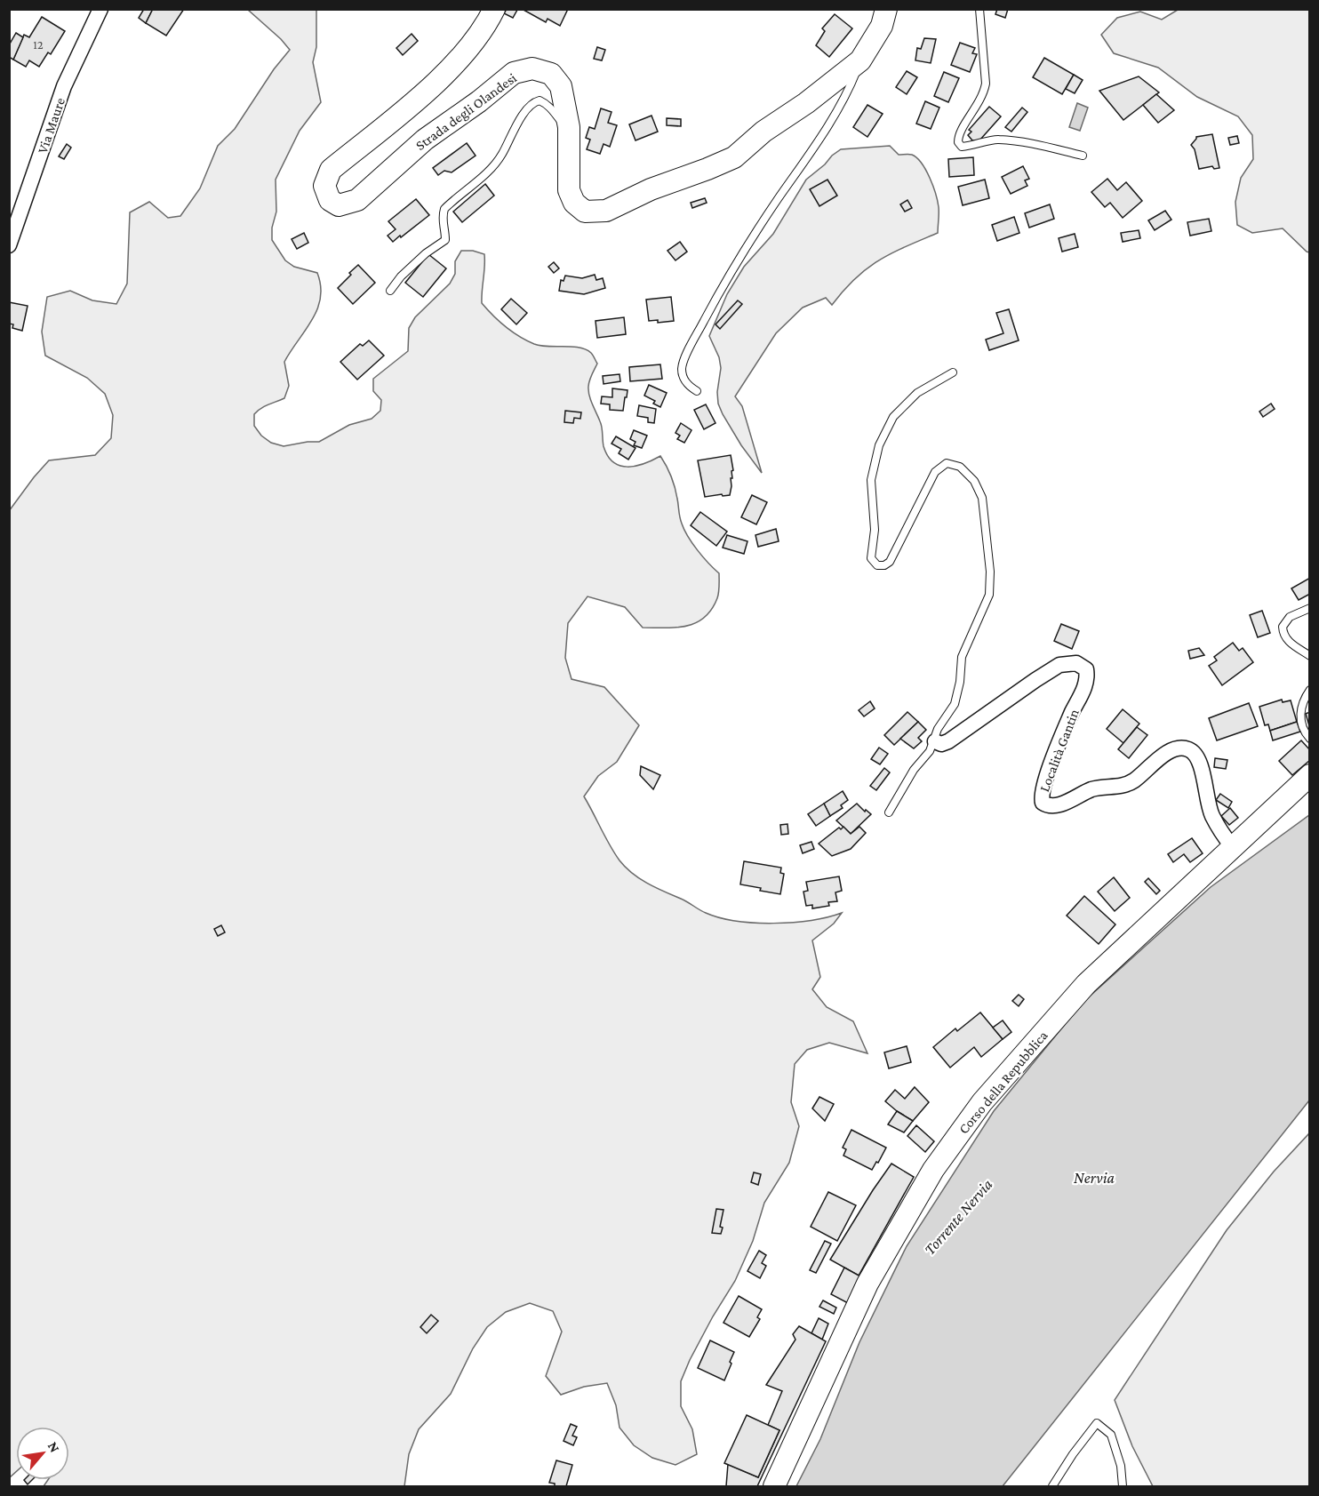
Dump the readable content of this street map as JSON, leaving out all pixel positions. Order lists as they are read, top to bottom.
{
  "streets": {
    "main road": ["Strada degli Olandesi", "Corso della Repubblica"],
    "street": ["Via Maure", "Località Gantin"]
  },
  "crossings": [
    ["Località Gantin", "Corso della Repubblica"]
  ],
  "water": ["Nervia", "Torrente Nervia"],
  "house_numbers": ["12"],
  "north": "top right"
}
